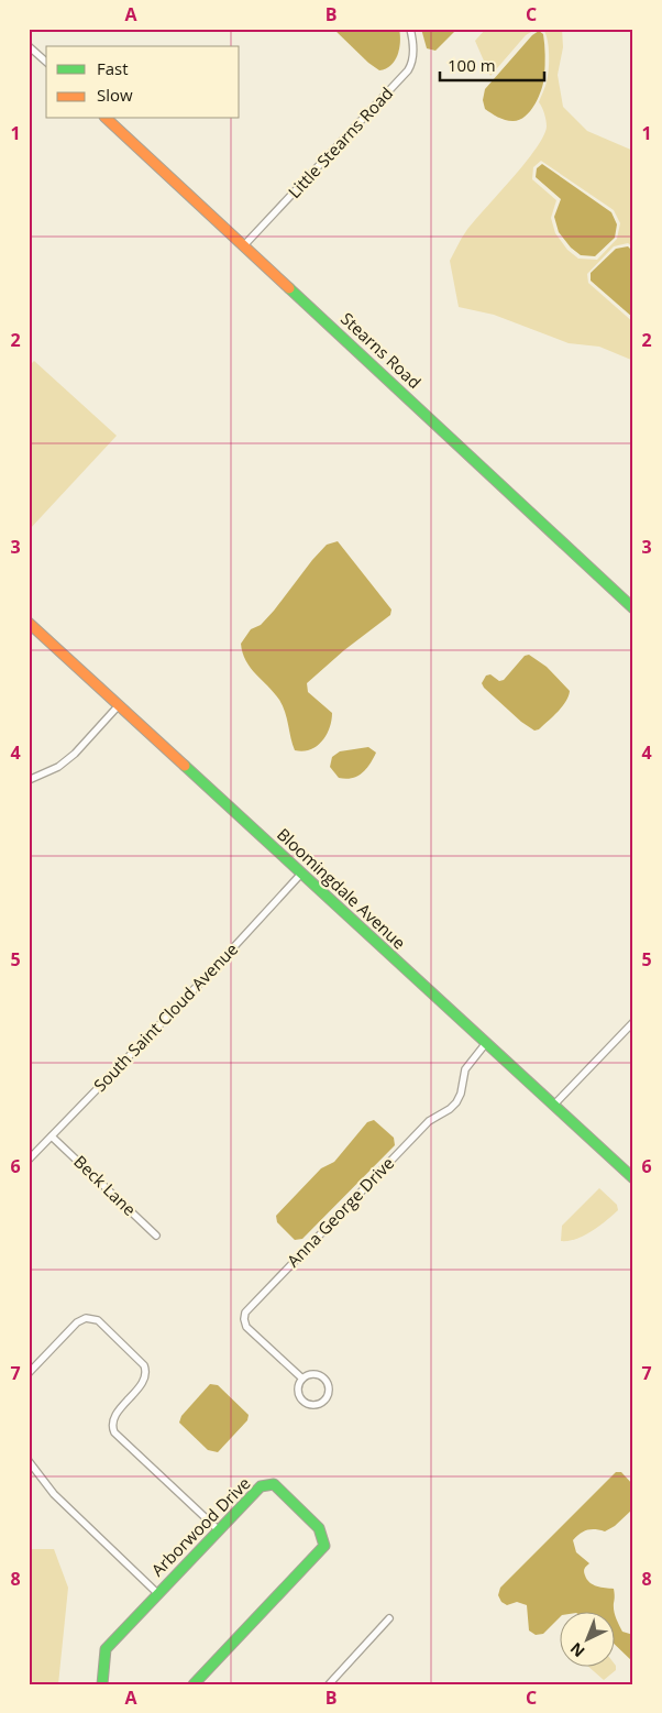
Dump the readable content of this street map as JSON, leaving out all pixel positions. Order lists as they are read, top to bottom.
{
  "streets": {
    "street": [
      "Little Stearns Road",
      "Stearns Road",
      "Bloomingdale Avenue",
      "South Saint Cloud Avenue",
      "Beck Lane",
      "Anna George Drive",
      "Arborwood Drive"
    ]
  },
  "crossings": [
    ["Little Stearns Road", "Stearns Road"],
    ["Bloomingdale Avenue", "South Saint Cloud Avenue"],
    ["Bloomingdale Avenue", "Anna George Drive"],
    ["South Saint Cloud Avenue", "Beck Lane"]
  ],
  "legend": ["Fast", "Slow"],
  "scale_bar": "100 m",
  "north": "bottom left",
  "grid": {
    "columns": ["A", "B", "C"],
    "rows": [
      "1",
      "2",
      "3",
      "4",
      "5",
      "6",
      "7",
      "8"
    ]
  }
}
